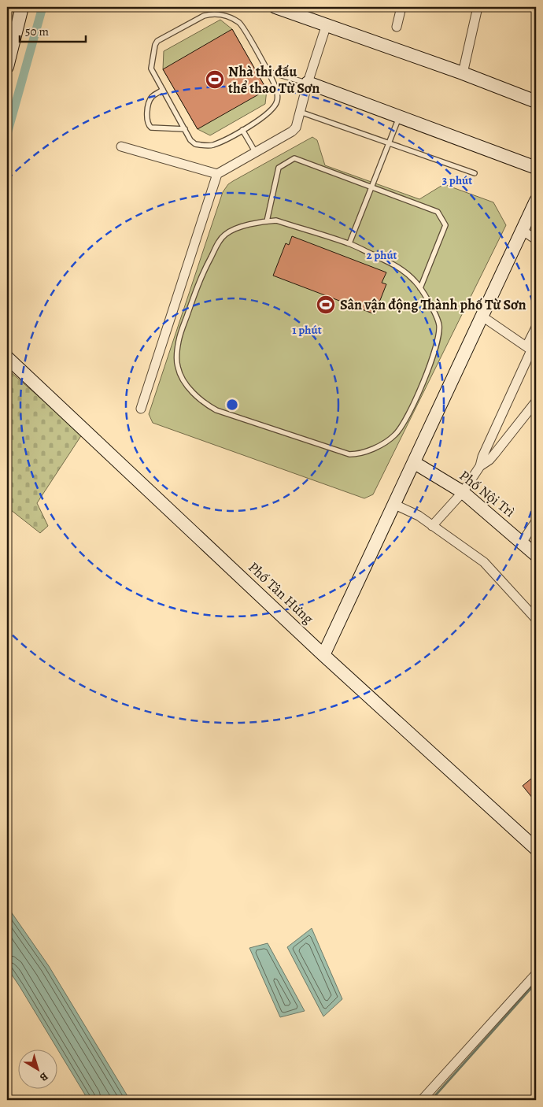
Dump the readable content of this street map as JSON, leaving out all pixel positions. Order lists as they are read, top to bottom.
{
  "streets": {
    "street": ["Phố Nội Trì", "Phố Tân Hưng"]
  },
  "places": {
    "sports": ["Nhà thi đấu thể thao Từ Sơn", "Sân vận động Thành phố Từ Sơn"]
  },
  "scale_bar": "50 m",
  "north": "bottom right",
  "rings": ["3 phút", "2 phút", "1 phút"]
}
